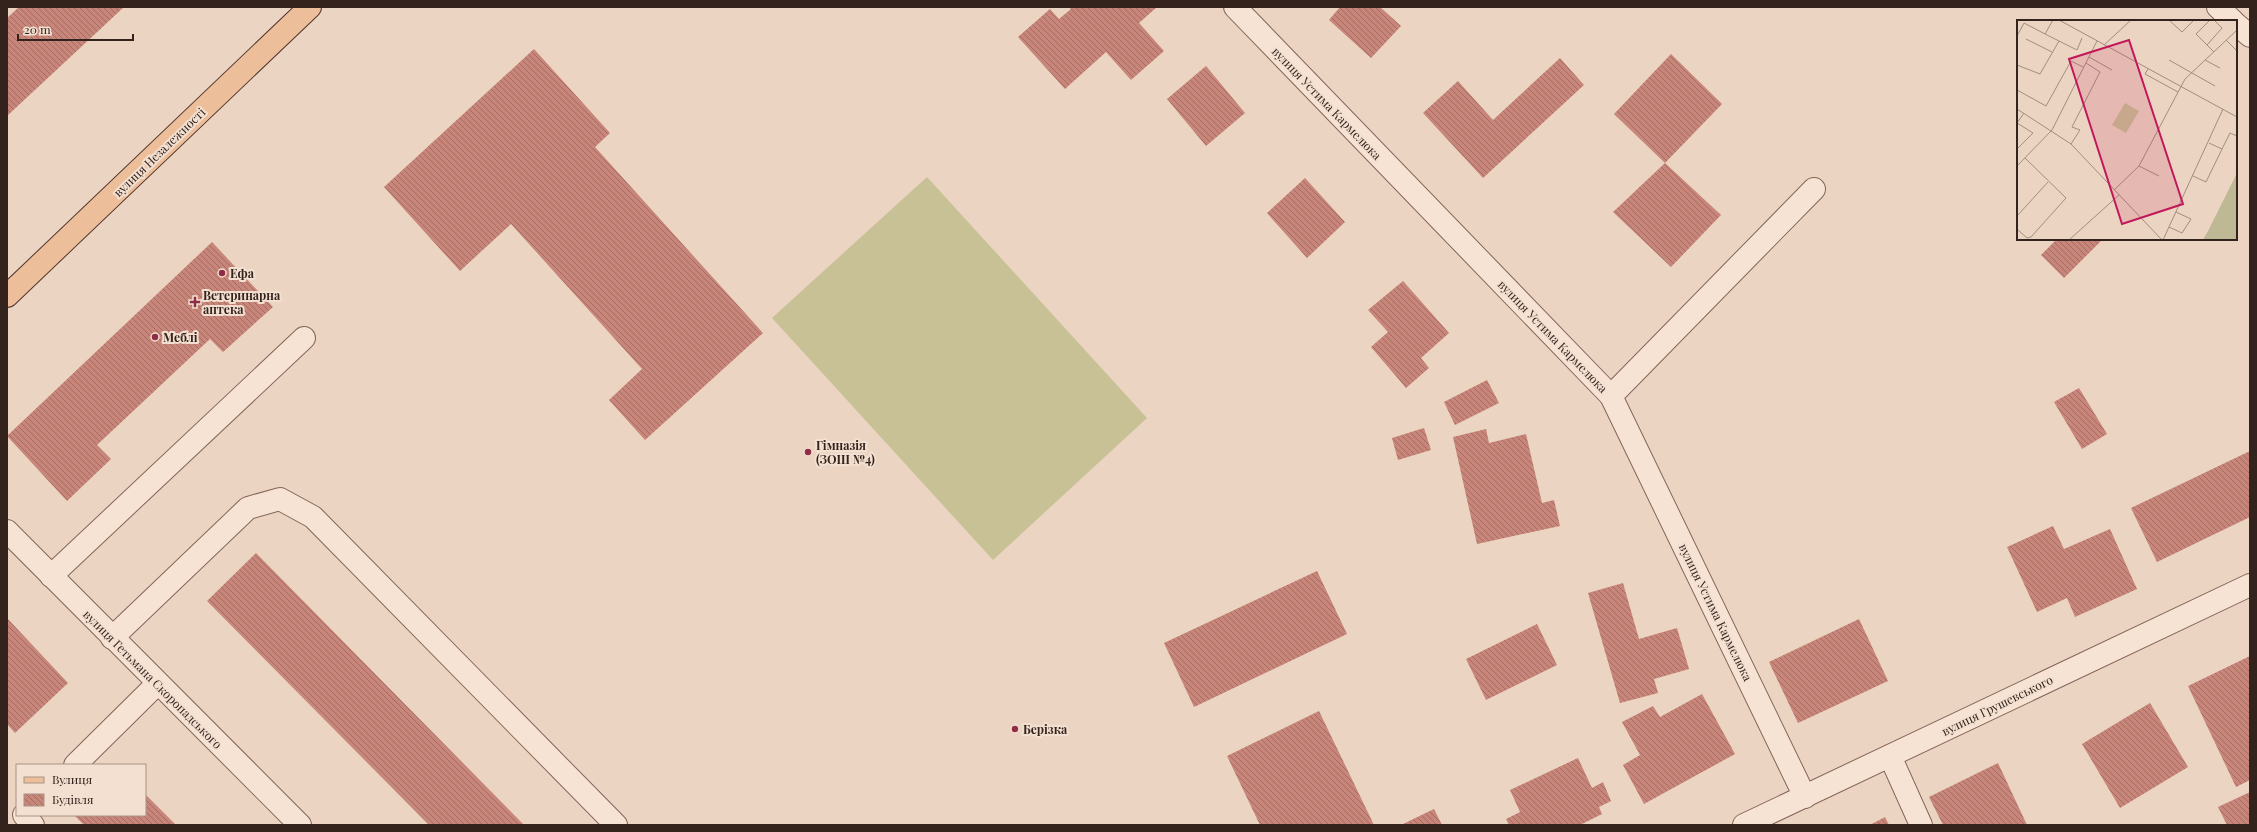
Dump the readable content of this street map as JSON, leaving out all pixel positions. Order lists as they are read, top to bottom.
{
  "streets": {
    "main road": ["вулиця Незалежності"],
    "street": ["вулиця Устима Кармелюка", "вулиця Гетьмана Скоропадського", "вулиця Грушевського"]
  },
  "crossings": [
    ["вулиця Устима Кармелюка", "вулиця Грушевського"]
  ],
  "places": {
    "other": [
      "Ефа",
      "Меблі",
      "Гімназія (ЗОШ №4)",
      "Берізка"
    ],
    "health": ["Ветеринарна аптека"]
  },
  "legend": ["Вулиця", "Будівля"],
  "scale_bar": "20 m"
}
